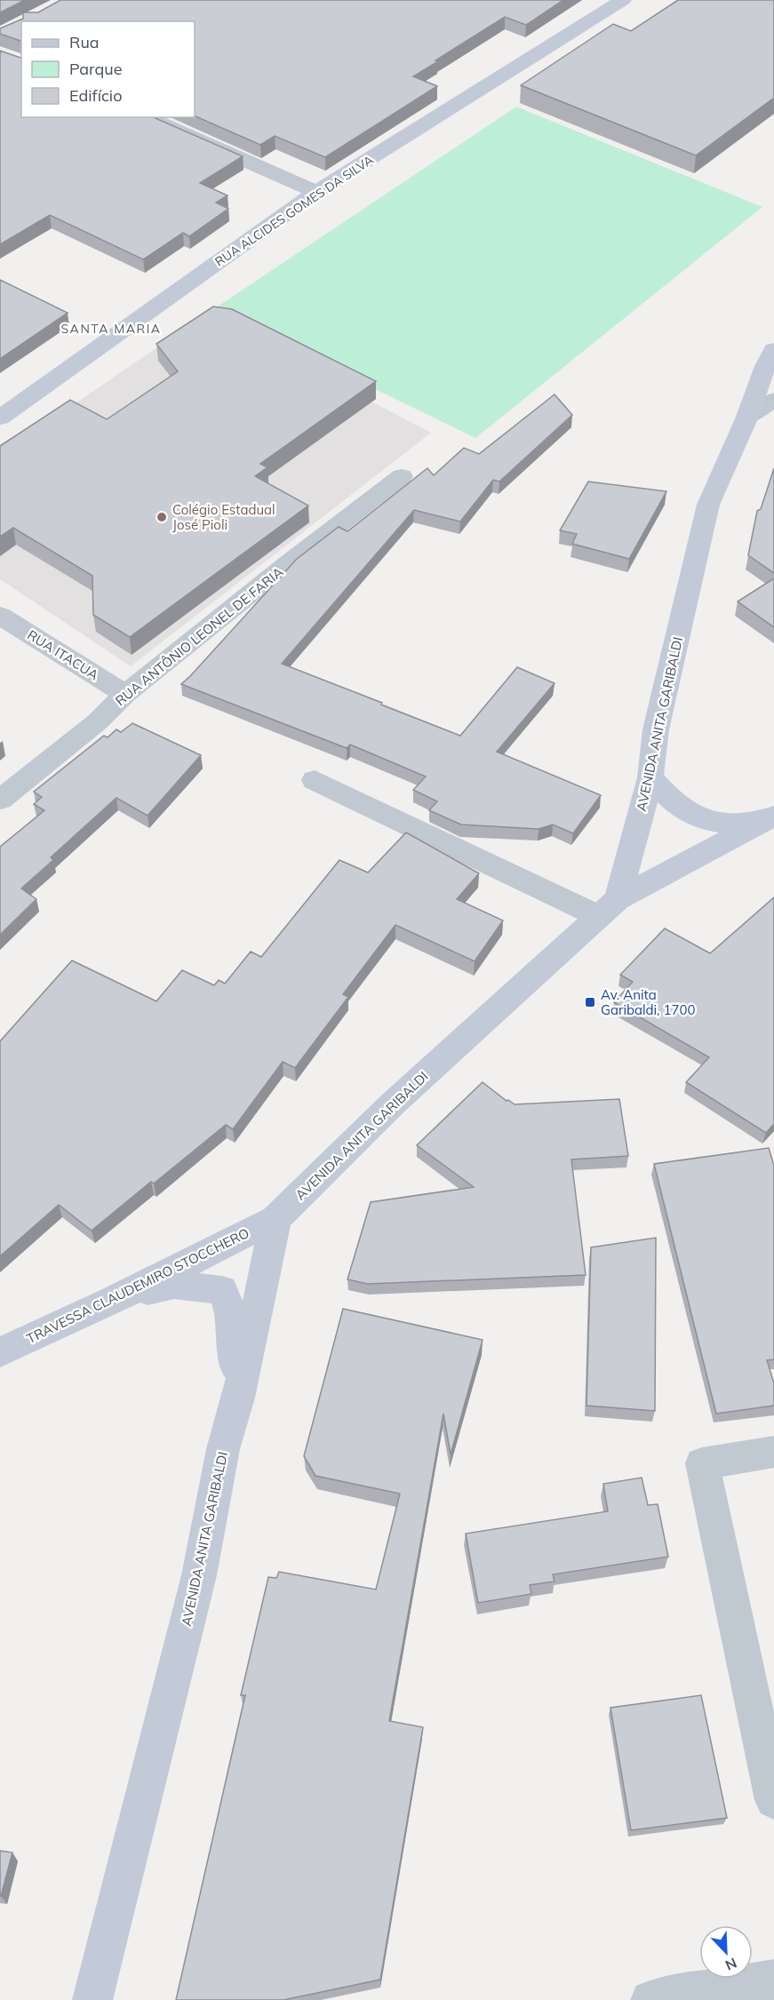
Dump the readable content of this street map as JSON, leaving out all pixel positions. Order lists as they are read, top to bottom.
{
  "streets": {
    "main road": ["RUA ALCIDES GOMES DA SILVA", "AVENIDA ANITA GARIBALDI", "TRAVESSA CLAUDEMIRO STOCCHERO"],
    "street": ["RUA ANTÔNIO LEONEL DE FARIA", "RUA ITACUA"]
  },
  "crossings": [
    ["RUA ANTÔNIO LEONEL DE FARIA", "RUA ITACUA"],
    ["AVENIDA ANITA GARIBALDI", "TRAVESSA CLAUDEMIRO STOCCHERO"]
  ],
  "districts": ["SANTA MARIA"],
  "places": {
    "other": ["Colégio Estadual José Pioli"],
    "transit": ["Av. Anita Garibaldi, 1700"]
  },
  "legend": ["Rua", "Parque", "Edifício"],
  "north": "bottom right"
}
